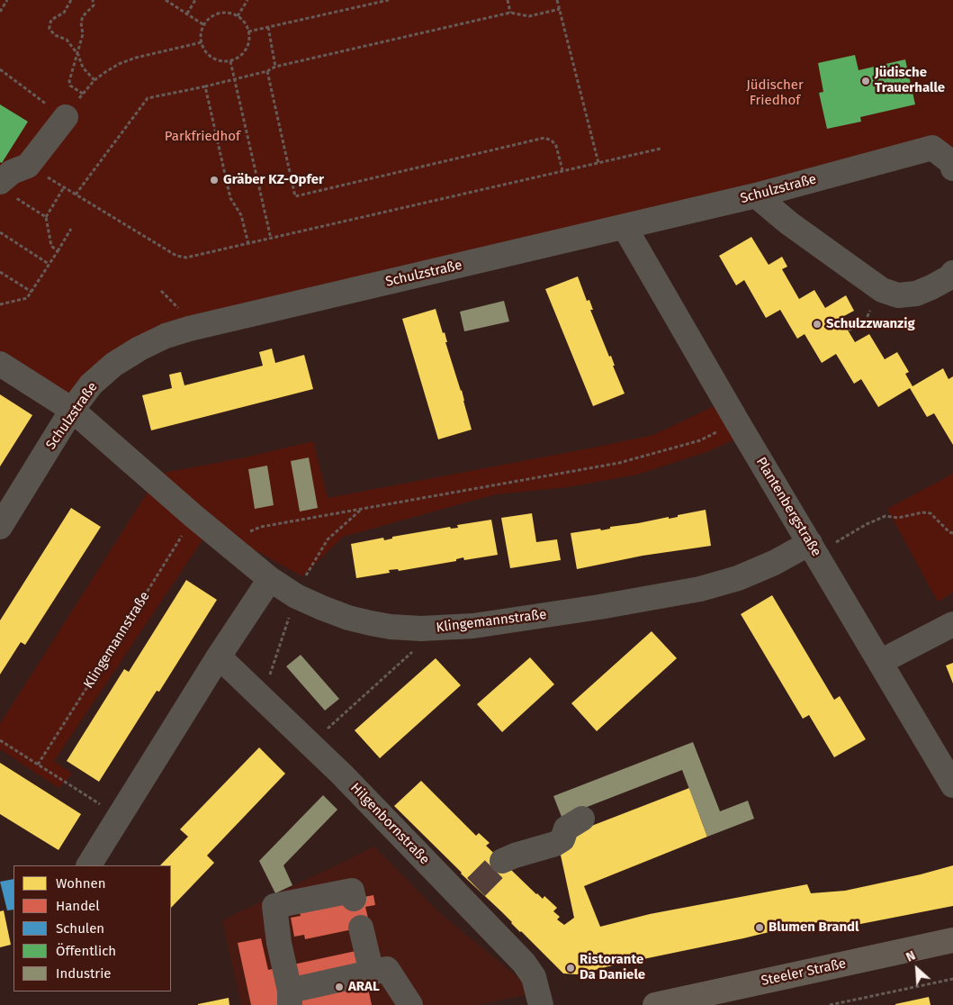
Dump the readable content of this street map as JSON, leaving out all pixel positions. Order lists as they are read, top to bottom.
{
  "streets": {
    "main road": ["Steeler Straße"],
    "street": [
      "Schulzstraße",
      "Plantenbergstraße",
      "Klingemannstraße",
      "Hilgenbornstraße"
    ]
  },
  "crossings": [
    ["Schulzstraße", "Plantenbergstraße"],
    ["Schulzstraße", "Klingemannstraße"],
    ["Plantenbergstraße", "Klingemannstraße"]
  ],
  "parks": ["Jüdischer Friedhof", "Parkfriedhof"],
  "places": [
    "Jüdische Trauerhalle",
    "Gräber KZ-Opfer",
    "Schulzzwanzig",
    "Blumen Brandl",
    "Ristorante Da Daniele",
    "ARAL"
  ],
  "legend": [
    "Wohnen",
    "Handel",
    "Schulen",
    "Öffentlich",
    "Industrie"
  ],
  "north": "top left"
}
